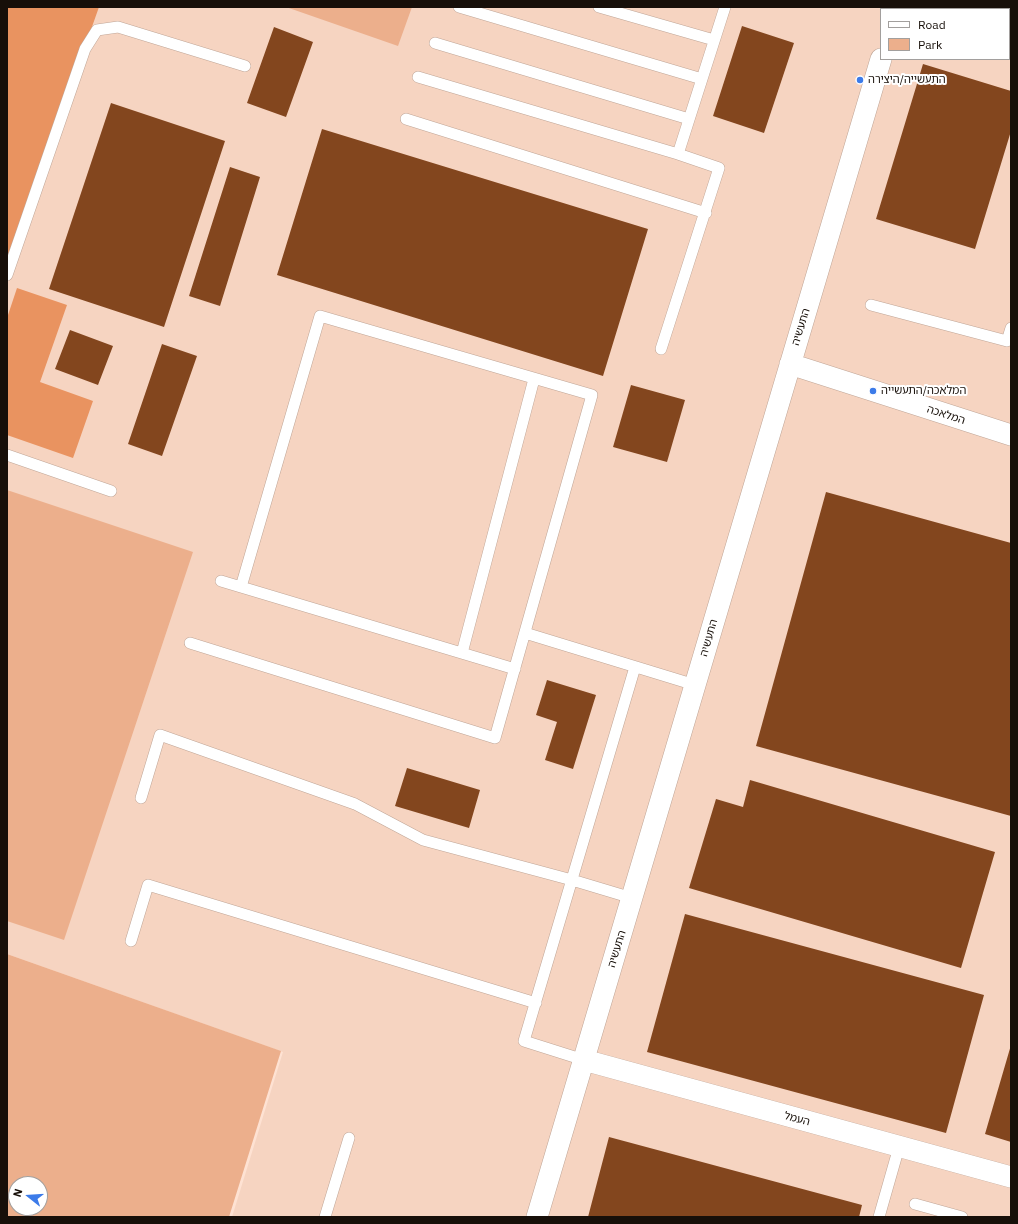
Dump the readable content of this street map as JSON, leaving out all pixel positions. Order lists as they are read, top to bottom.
{
  "streets": {
    "street": ["התעשיה", "המלאכה", "העמל"]
  },
  "crossings": [
    ["התעשיה", "המלאכה"],
    ["התעשיה", "העמל"]
  ],
  "places": ["התעשייה/היצירה", "המלאכה/התעשייה"],
  "legend": ["Road", "Park"],
  "north": "left"
}
